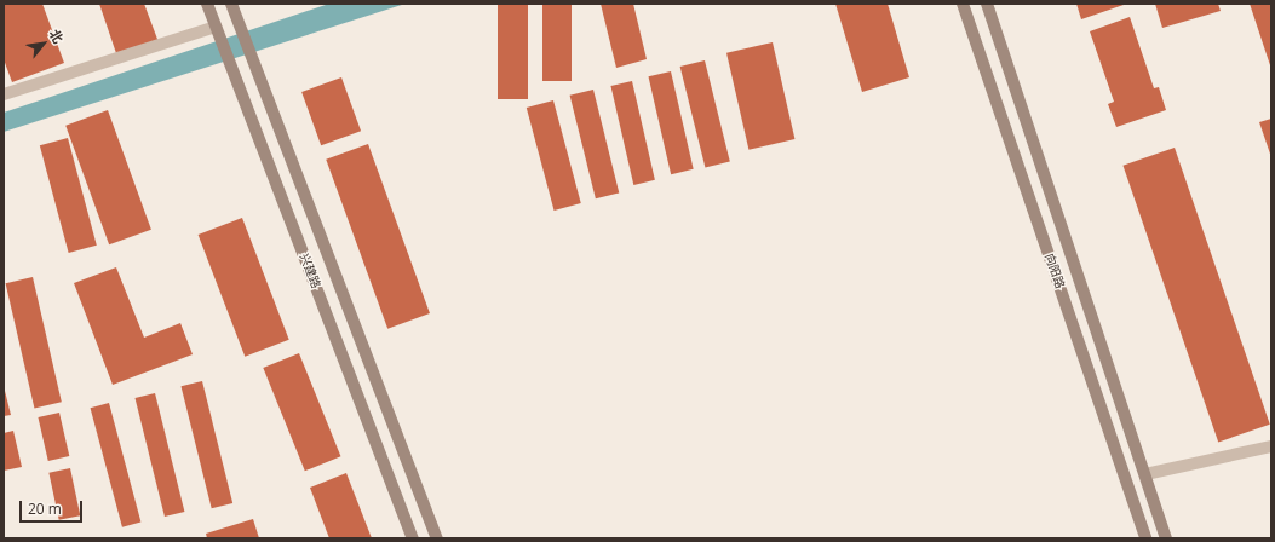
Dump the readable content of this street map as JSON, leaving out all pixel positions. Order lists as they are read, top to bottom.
{
  "streets": {
    "street": ["兴建路", "向阳路"]
  },
  "scale_bar": "20 m",
  "north": "top right"
}
